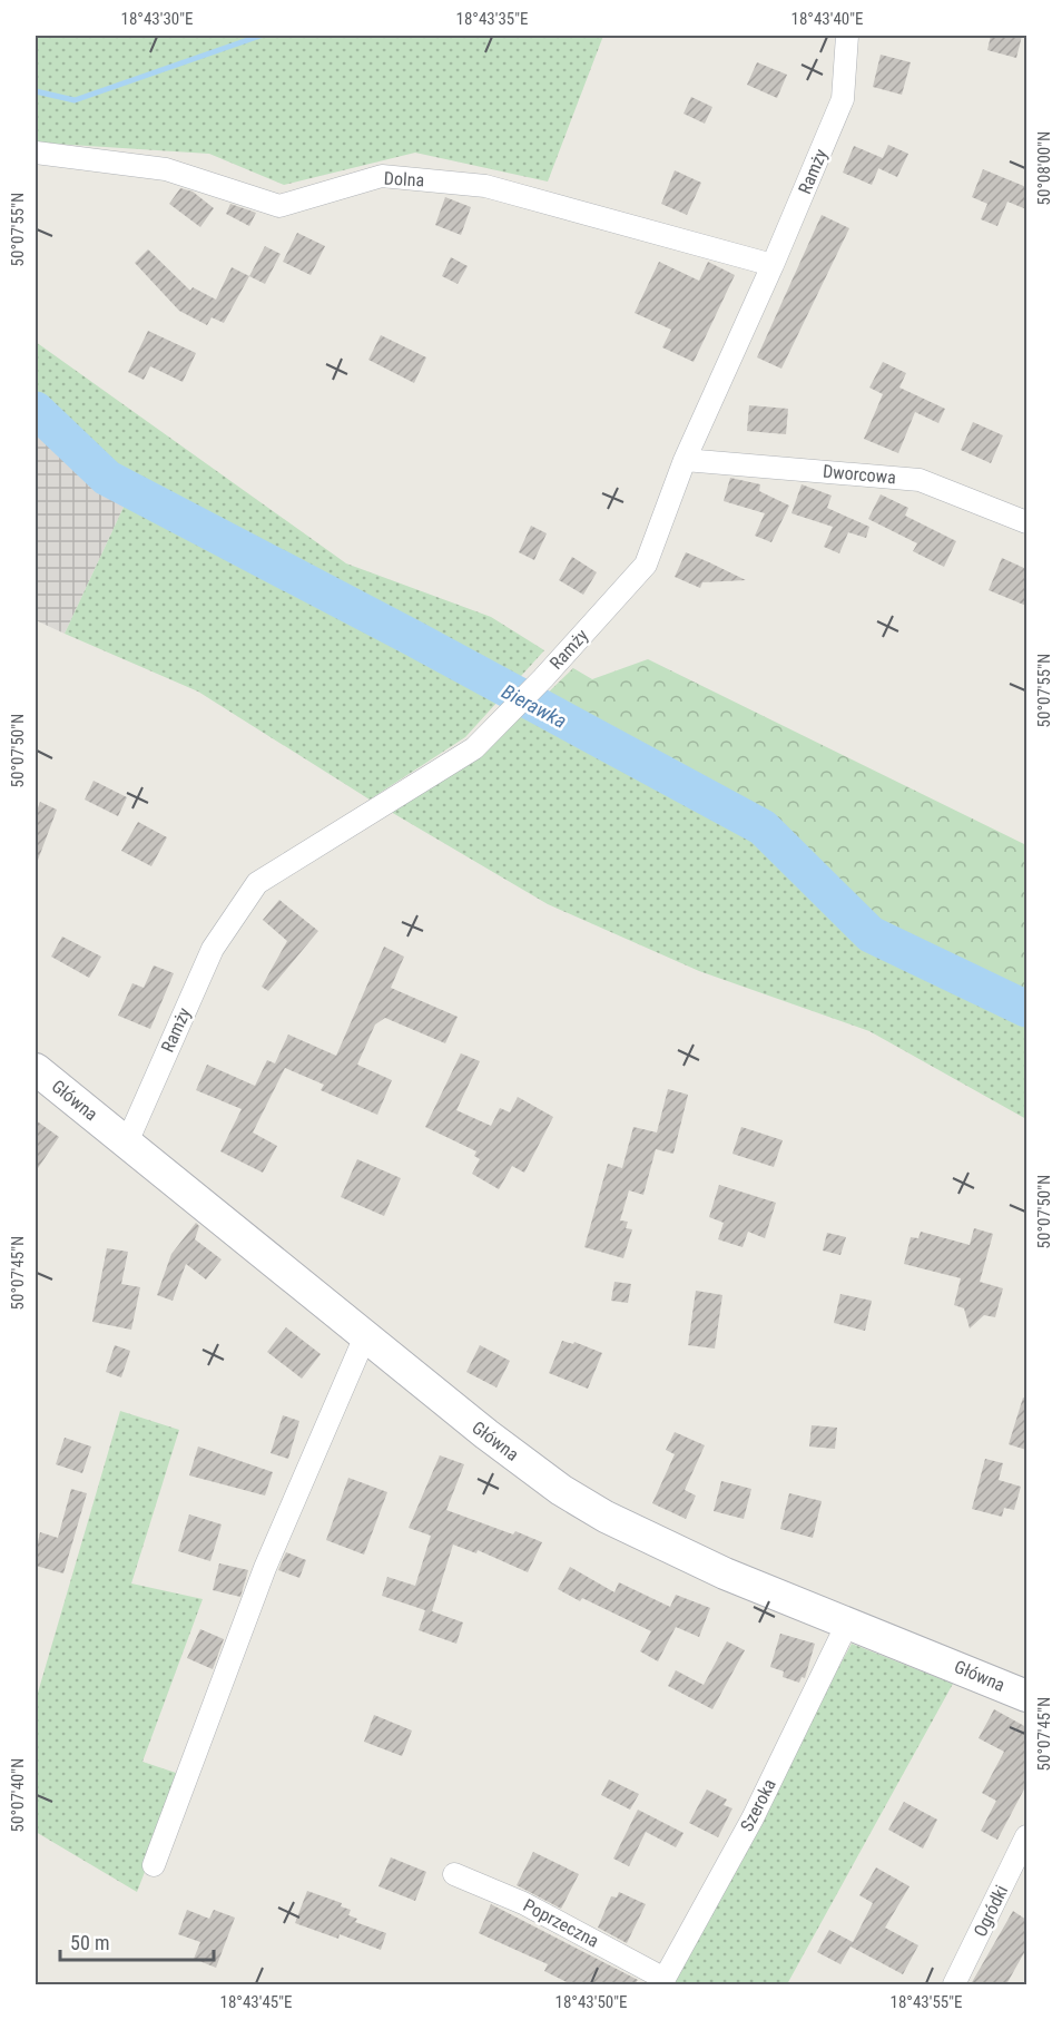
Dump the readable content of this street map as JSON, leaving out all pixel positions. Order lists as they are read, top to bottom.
{
  "streets": {
    "main road": ["Główna"],
    "street": [
      "Ramży",
      "Dolna",
      "Dworcowa",
      "Szeroka",
      "Ogródki",
      "Poprzeczna"
    ]
  },
  "crossings": [
    ["Ramży", "Dolna"],
    ["Ramży", "Dworcowa"],
    ["Ramży", "Główna"],
    ["Główna", "Szeroka"],
    ["Szeroka", "Poprzeczna"]
  ],
  "water": ["Bierawka"],
  "scale_bar": "50 m",
  "coordinates": [
    "18°43'30\"E",
    "18°43'35\"E",
    "18°43'40\"E",
    "50°08'00\"N",
    "50°07'55\"N",
    "50°07'50\"N",
    "50°07'45\"N",
    "50°07'40\"N",
    "18°43'45\"E",
    "18°43'50\"E",
    "18°43'55\"E"
  ]
}
